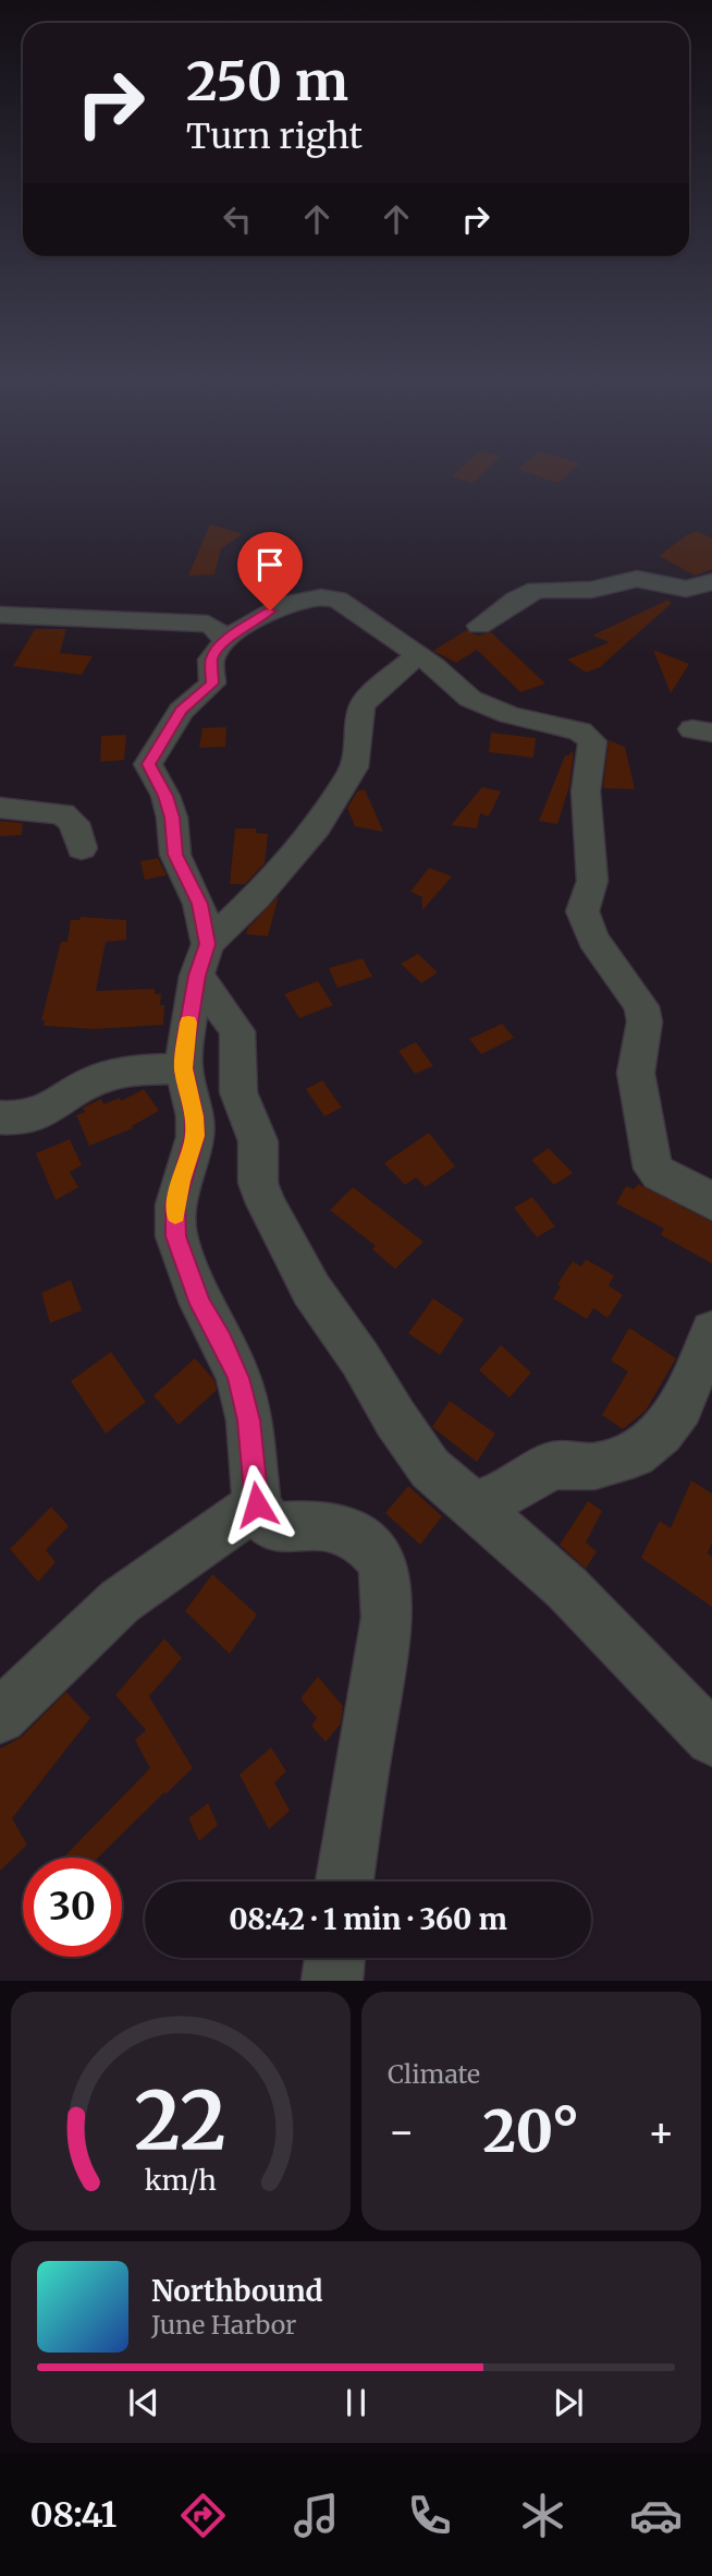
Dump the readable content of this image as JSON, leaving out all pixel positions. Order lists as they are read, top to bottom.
{
  "page": {
    "turn": ["250 m", "Turn right"],
    "limit": "30",
    "trip": "08:42 · 1 min · 360 m",
    "tile": "Climate",
    "heat": ["−", "20°", "+"],
    "song": ["Northbound", "June Harbor"],
    "tabs": "08:41",
    "gauge": ["22", "km/h"]
  }
}
